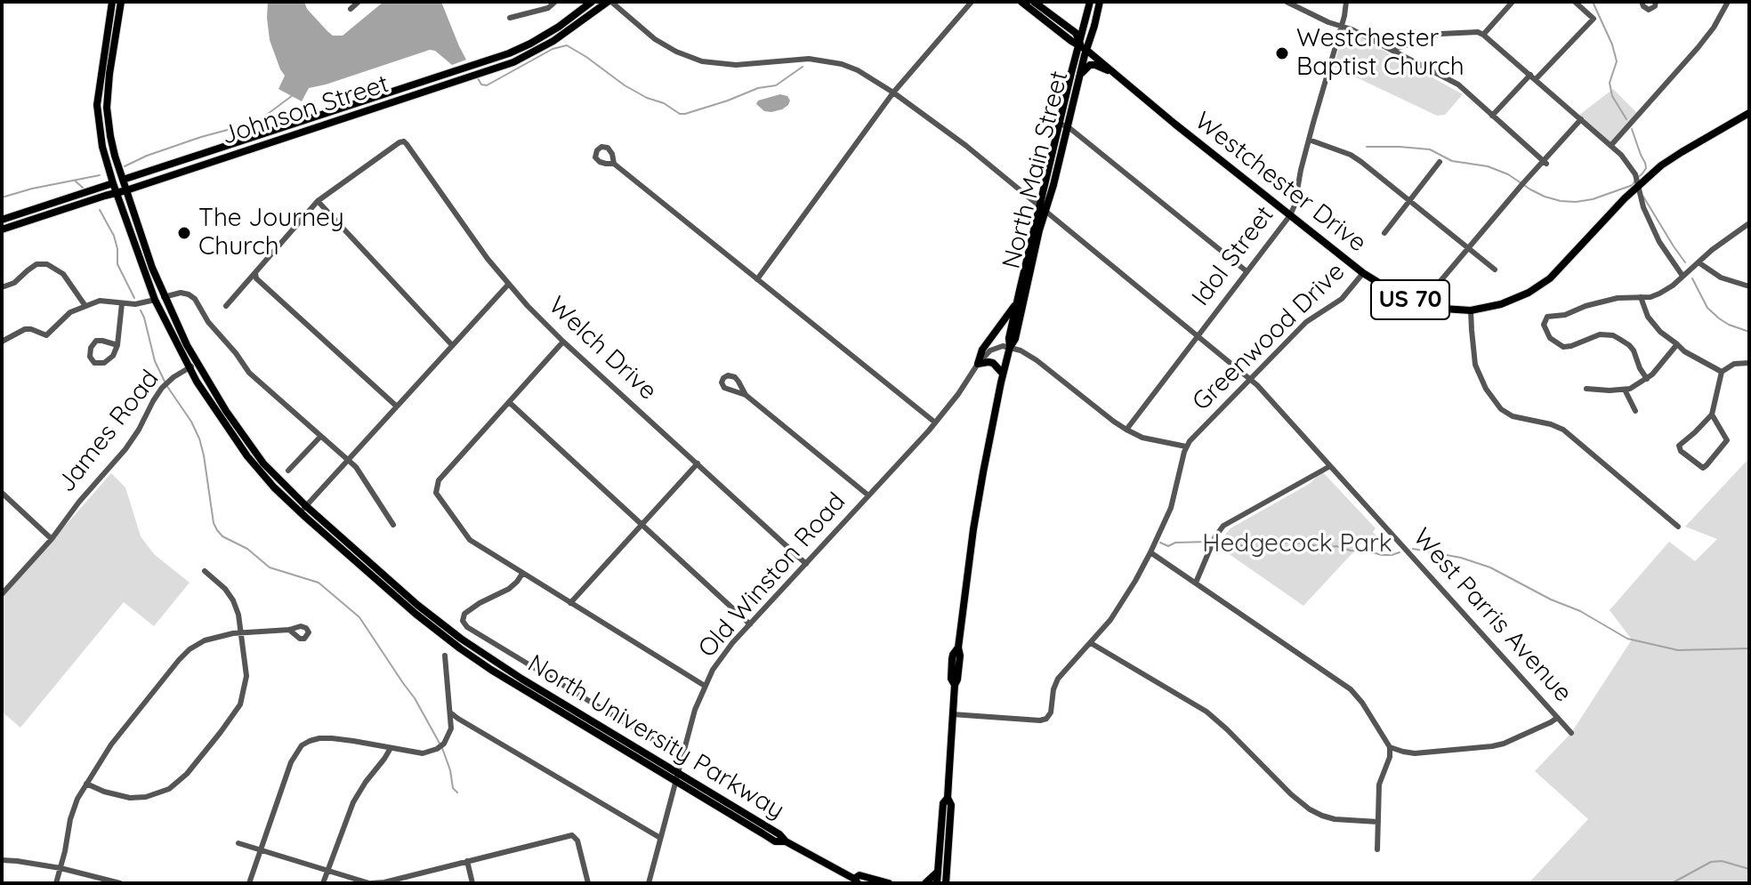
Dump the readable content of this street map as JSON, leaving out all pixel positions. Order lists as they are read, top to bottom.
{
  "streets": {
    "main road": [
      "Johnson Street",
      "North Main Street",
      "Westchester Drive",
      "US 70",
      "North University Parkway"
    ],
    "street": [
      "Idol Street",
      "Greenwood Drive",
      "Welch Drive",
      "James Road",
      "Old Winston Road",
      "West Parris Avenue"
    ]
  },
  "crossings": [
    ["Johnson Street", "West Parris Avenue"],
    ["Johnson Street", "North University Parkway"],
    ["North Main Street", "Westchester Drive"],
    ["North Main Street", "US 70"],
    ["North Main Street", "Greenwood Drive"],
    ["North Main Street", "Old Winston Road"],
    ["North Main Street", "West Parris Avenue"],
    ["Westchester Drive", "Idol Street"],
    ["Westchester Drive", "US 70"],
    ["Westchester Drive", "Greenwood Drive"],
    ["Idol Street", "West Parris Avenue"],
    ["Greenwood Drive", "West Parris Avenue"],
    ["Welch Drive", "Old Winston Road"],
    ["James Road", "North University Parkway"],
    ["Old Winston Road", "North University Parkway"]
  ],
  "parks": ["Hedgecock Park"],
  "places": ["Westchester Baptist Church", "The Journey Church"]
}
